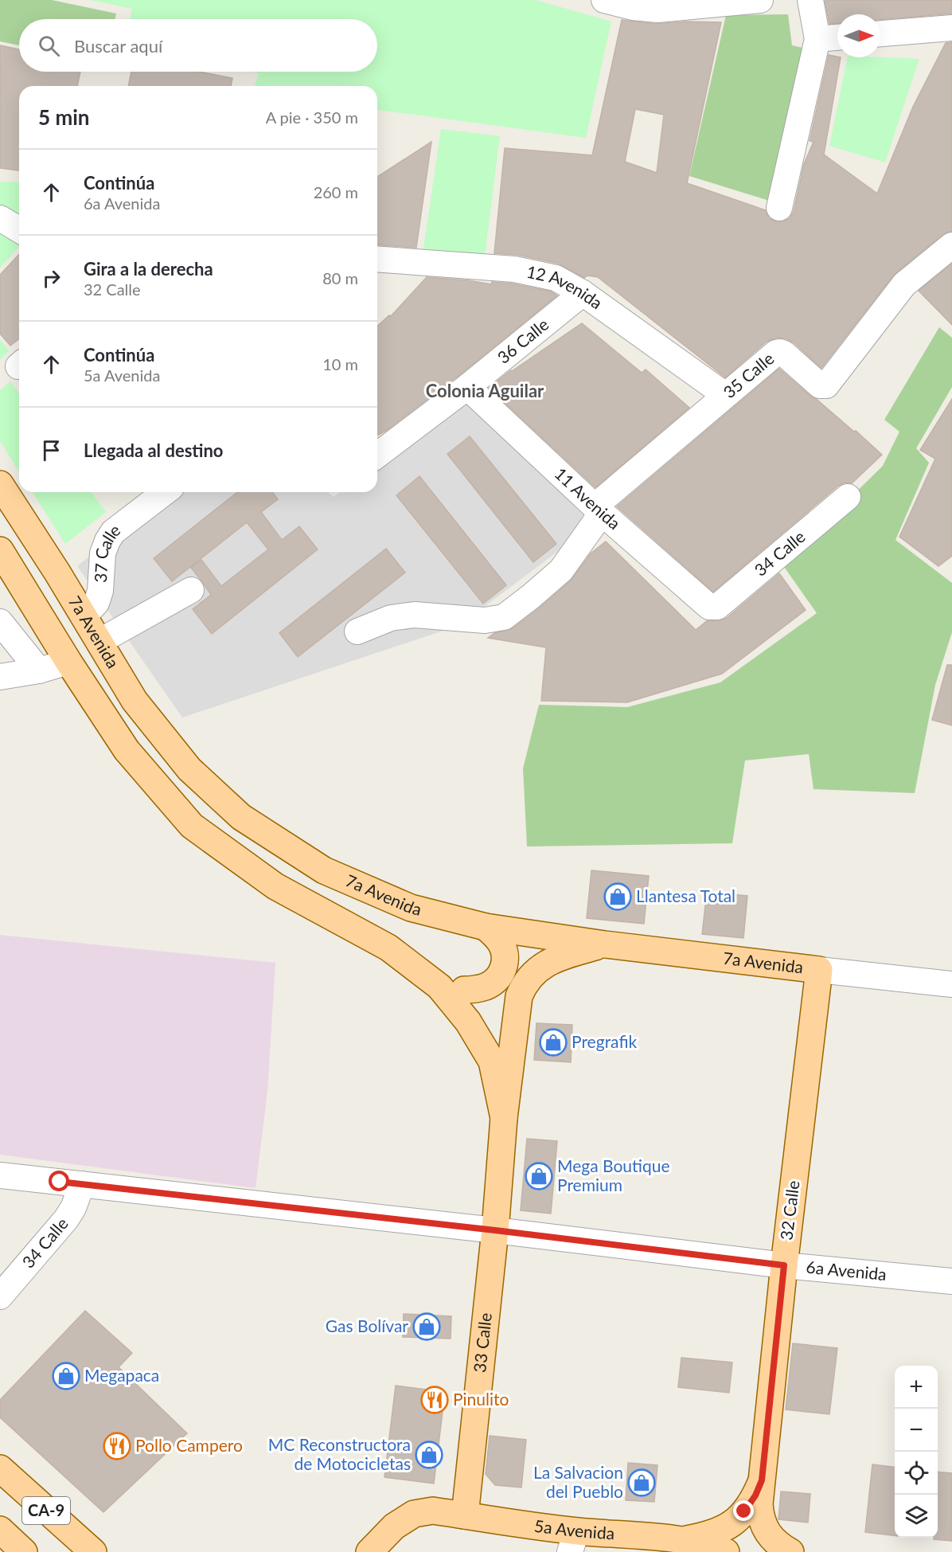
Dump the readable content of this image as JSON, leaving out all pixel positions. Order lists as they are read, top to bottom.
{
  "streets": {
    "main road": [
      "7a Avenida",
      "32 Calle",
      "33 Calle",
      "CA-9",
      "5a Avenida"
    ],
    "street": [
      "12 Avenida",
      "36 Calle",
      "35 Calle",
      "11 Avenida",
      "34 Calle",
      "37 Calle",
      "6a Avenida"
    ]
  },
  "crossings": [
    ["12 Avenida", "36 Calle"],
    ["12 Avenida", "35 Calle"],
    ["36 Calle", "11 Avenida"],
    ["35 Calle", "11 Avenida"],
    ["11 Avenida", "34 Calle"],
    ["34 Calle", "6a Avenida"],
    ["37 Calle", "7a Avenida"],
    ["7a Avenida", "32 Calle"],
    ["32 Calle", "6a Avenida"],
    ["32 Calle", "5a Avenida"],
    ["6a Avenida", "33 Calle"],
    ["33 Calle", "5a Avenida"]
  ],
  "districts": ["Colonia Aguilar"],
  "places": {
    "shop": [
      "Llantesa Total",
      "Pregrafik",
      "Mega Boutique Premium",
      "Gas Bolívar",
      "Megapaca",
      "MC Reconstructora de Motocicletas",
      "La Salvacion del Pueblo"
    ],
    "restaurant": ["Pinulito", "Pollo Campero"]
  },
  "north": "right",
  "page": {
    "search": "Buscar aquí",
    "heading": ["5 min", "A pie · 350 m"],
    "list": [
      ["Continúa", "6a Avenida", "260 m"],
      ["Gira a la derecha", "32 Calle", "80 m"],
      ["Continúa", "5a Avenida", "10 m"],
      "Llegada al destino"
    ],
    "map_buttons": ["+", "−"]
  }
}
